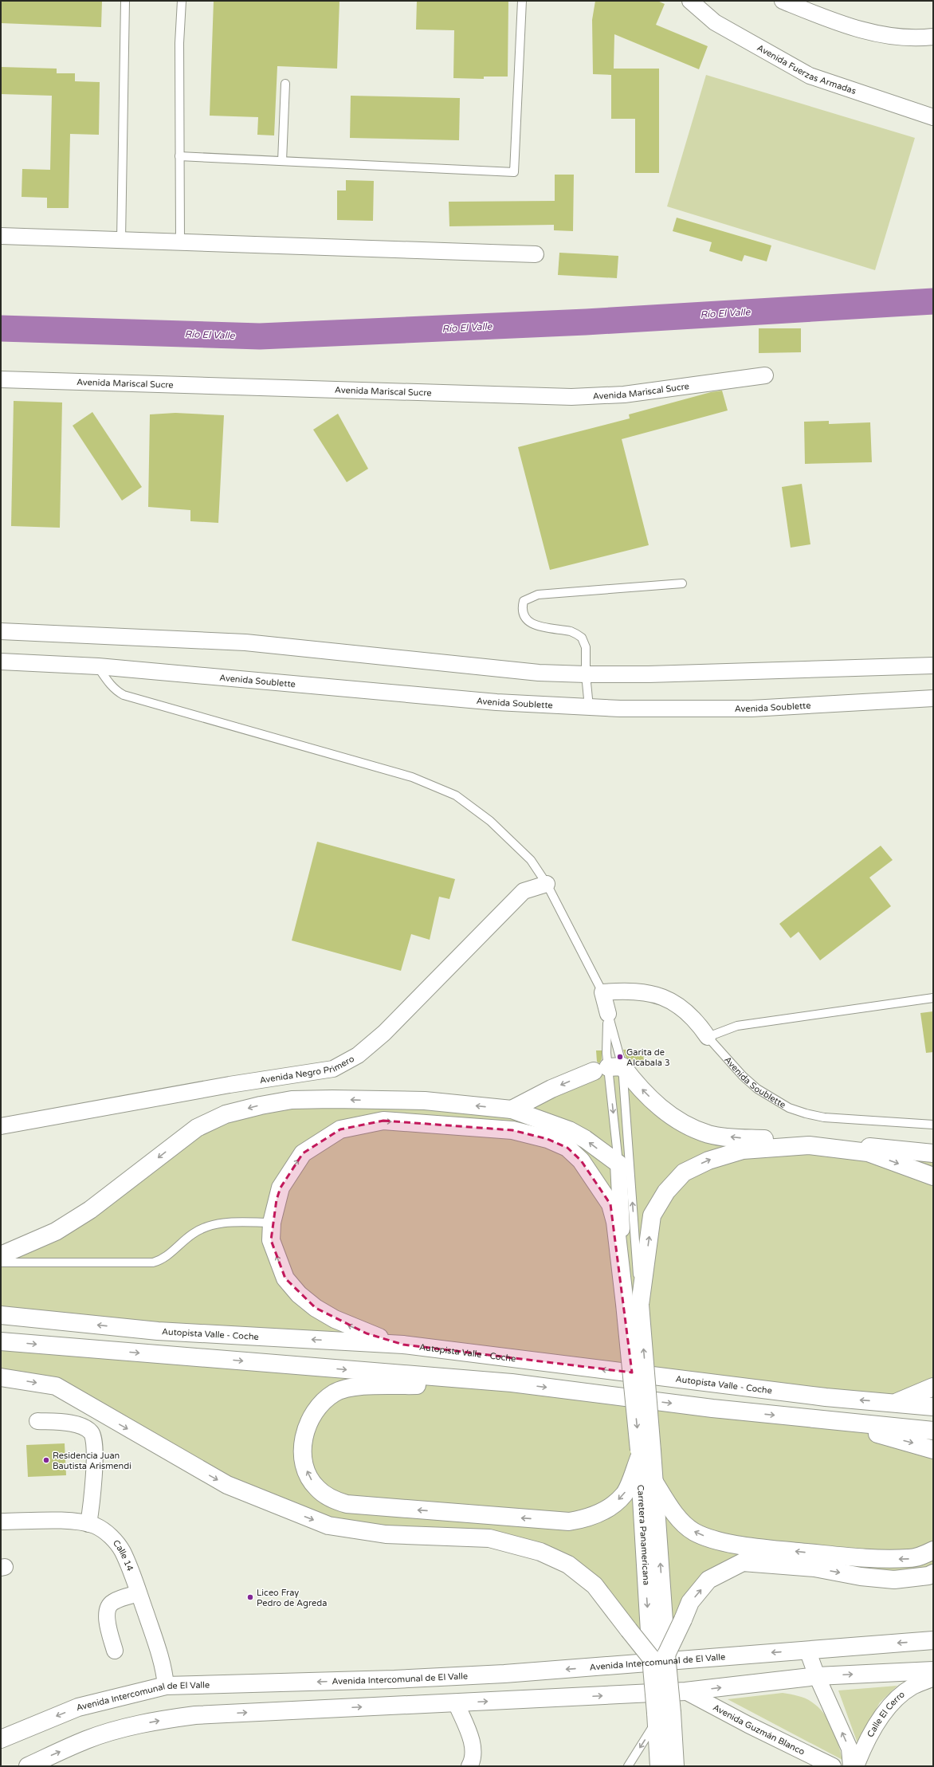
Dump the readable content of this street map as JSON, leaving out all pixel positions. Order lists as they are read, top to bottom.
{
  "streets": {
    "main road": ["Autopista Valle - Coche", "Carretera Panamericana", "Avenida Intercomunal de El Valle"],
    "street": [
      "Avenida Fuerzas Armadas",
      "Avenida Mariscal Sucre",
      "Avenida Soublette",
      "Avenida Negro Primero",
      "Calle 14",
      "Calle El Cerro",
      "Avenida Guzmán Blanco"
    ]
  },
  "crossings": [
    ["Calle 14", "Avenida Intercomunal de El Valle"]
  ],
  "water": ["Río El Valle"],
  "places": ["Garita de Alcabala 3", "Residencia Juan Bautista Arismendi", "Liceo Fray Pedro de Agreda"]
}
